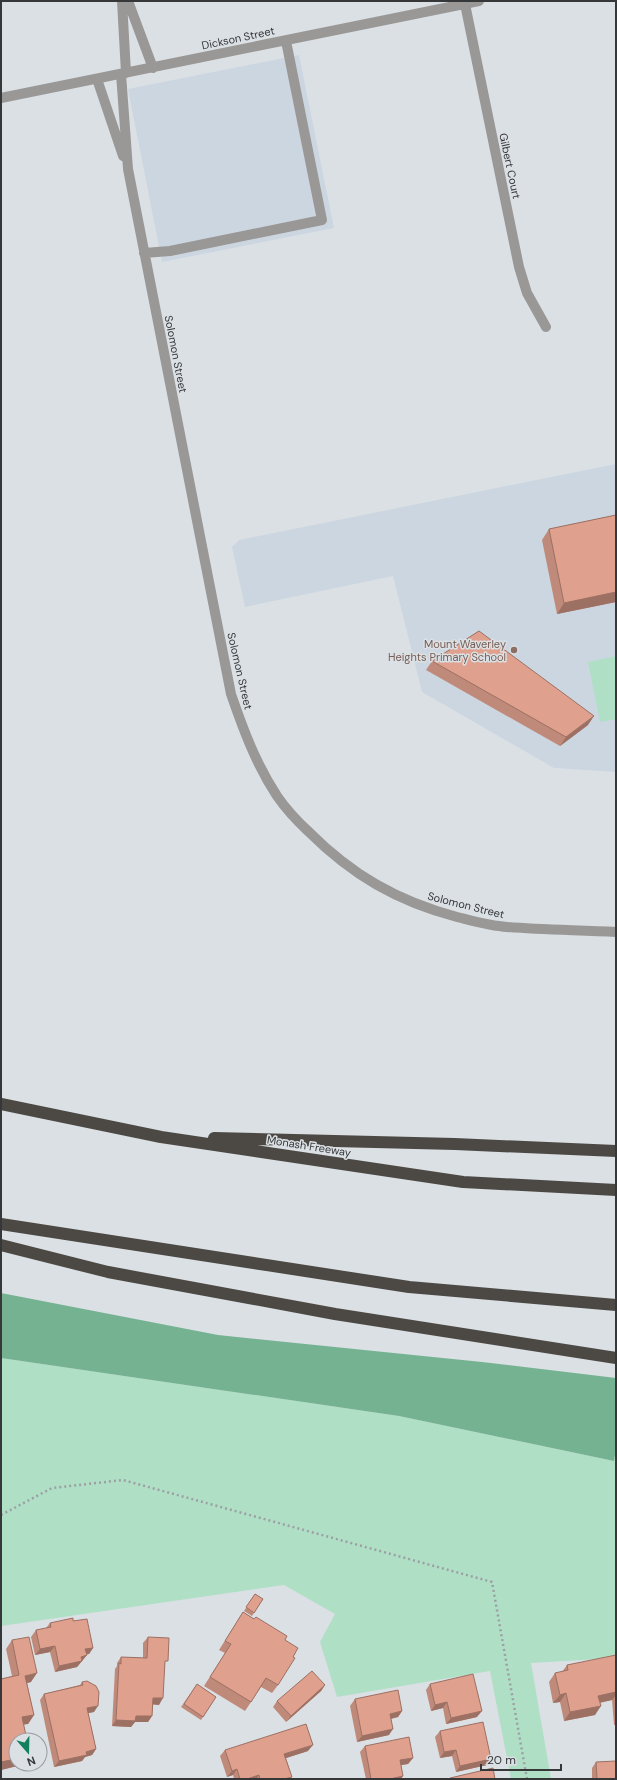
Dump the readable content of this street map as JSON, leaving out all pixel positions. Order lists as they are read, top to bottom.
{
  "streets": {
    "highway": ["Monash Freeway"],
    "street": ["Dickson Street", "Gilbert Court", "Solomon Street"]
  },
  "crossings": [
    ["Dickson Street", "Gilbert Court"],
    ["Dickson Street", "Solomon Street"]
  ],
  "places": ["Mount Waverley Heights Primary School"],
  "scale_bar": "20 m",
  "north": "bottom"
}
